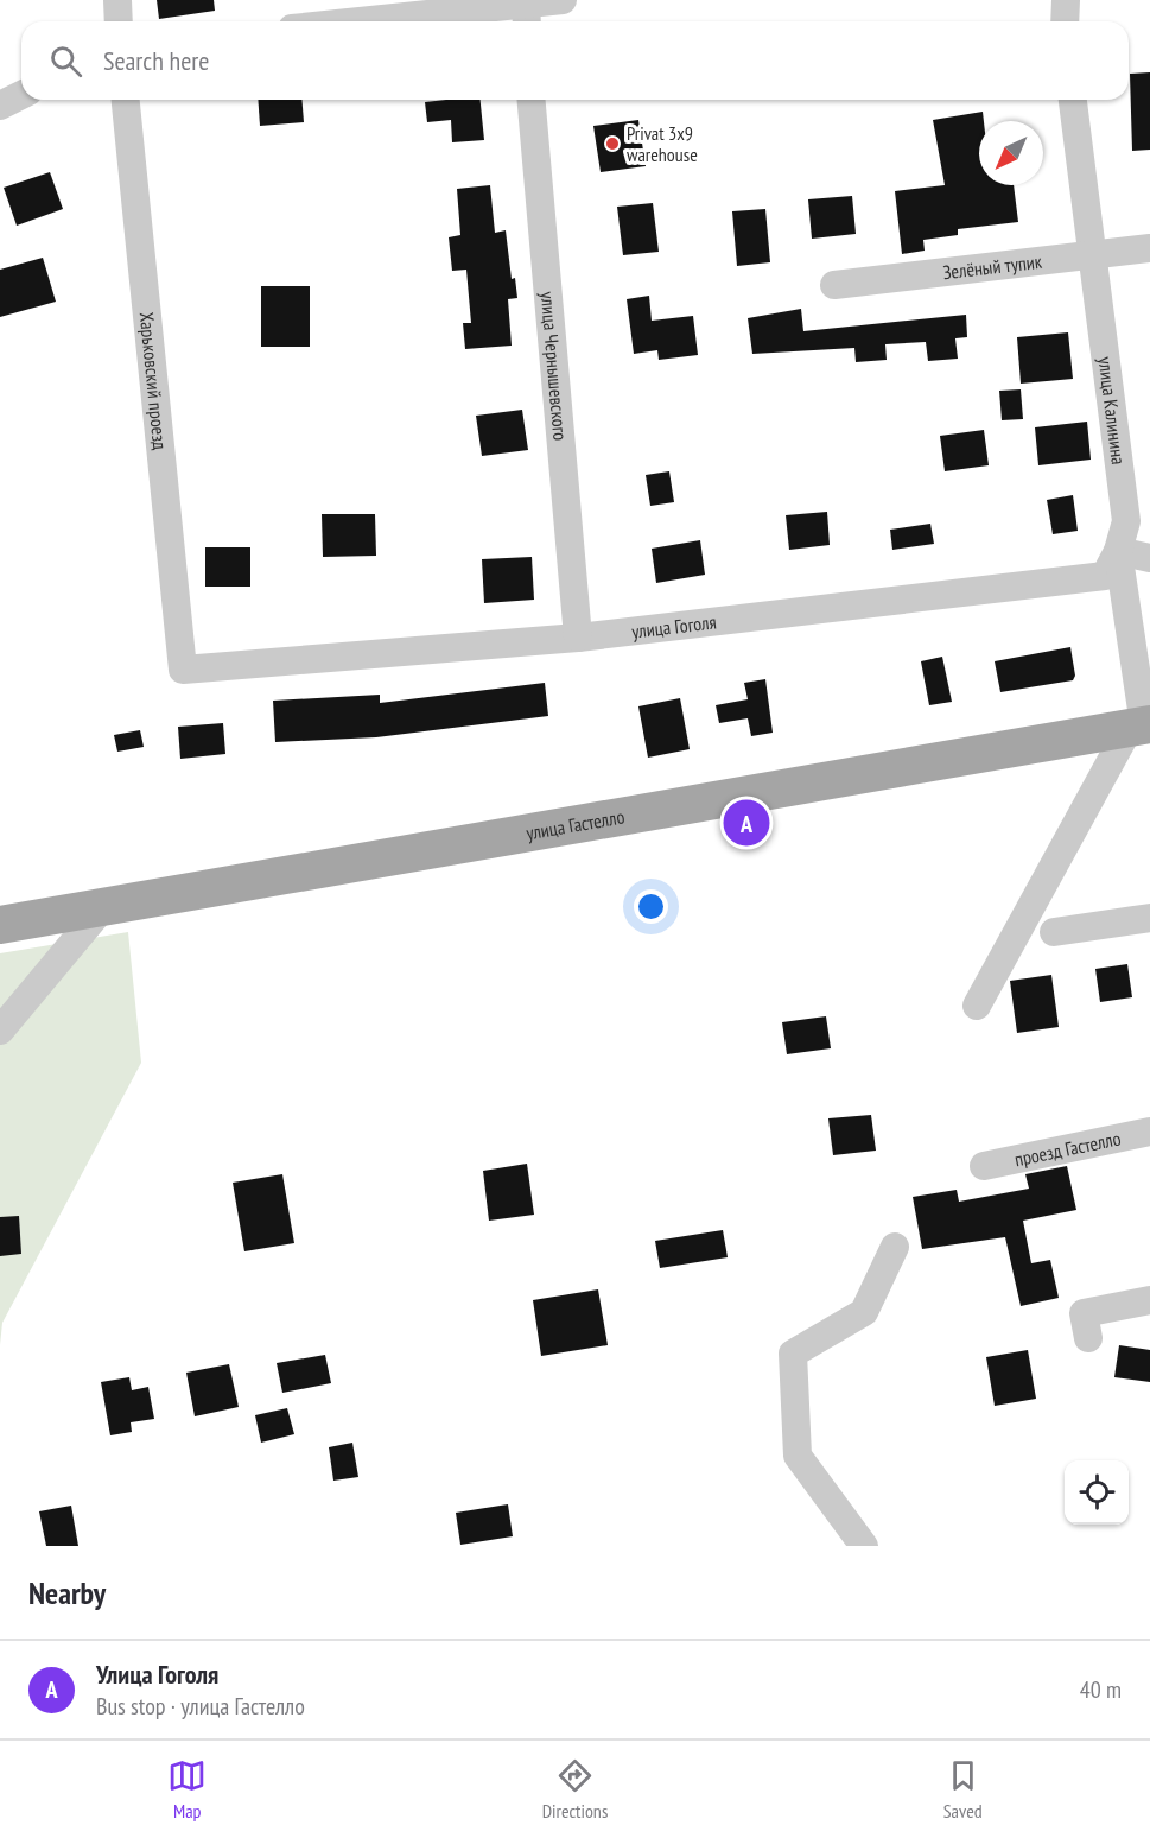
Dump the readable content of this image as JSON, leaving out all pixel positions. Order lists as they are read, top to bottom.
{
  "streets": {
    "main road": ["улица Гастелло"],
    "street": [
      "Зелёный тупик",
      "улица Чернышевского",
      "Харьковский проезд",
      "улица Калинина",
      "улица Гоголя",
      "проезд Гастелло"
    ]
  },
  "crossings": [
    ["Зелёный тупик", "улица Калинина"],
    ["улица Чернышевского", "улица Гоголя"],
    ["Харьковский проезд", "улица Гоголя"],
    ["улица Калинина", "улица Гоголя"],
    ["улица Калинина", "улица Гастелло"]
  ],
  "places": ["Privat 3x9 warehouse"],
  "north": "bottom left",
  "page": {
    "search": "Search here",
    "pins": "A",
    "heading": "Nearby",
    "list": [
      {
        "mark": "A",
        "name": "Улица Гоголя",
        "note": "Bus stop · улица Гастелло",
        "value": "40 m"
      }
    ],
    "nav": ["Map", "Directions", "Saved"]
  }
}
